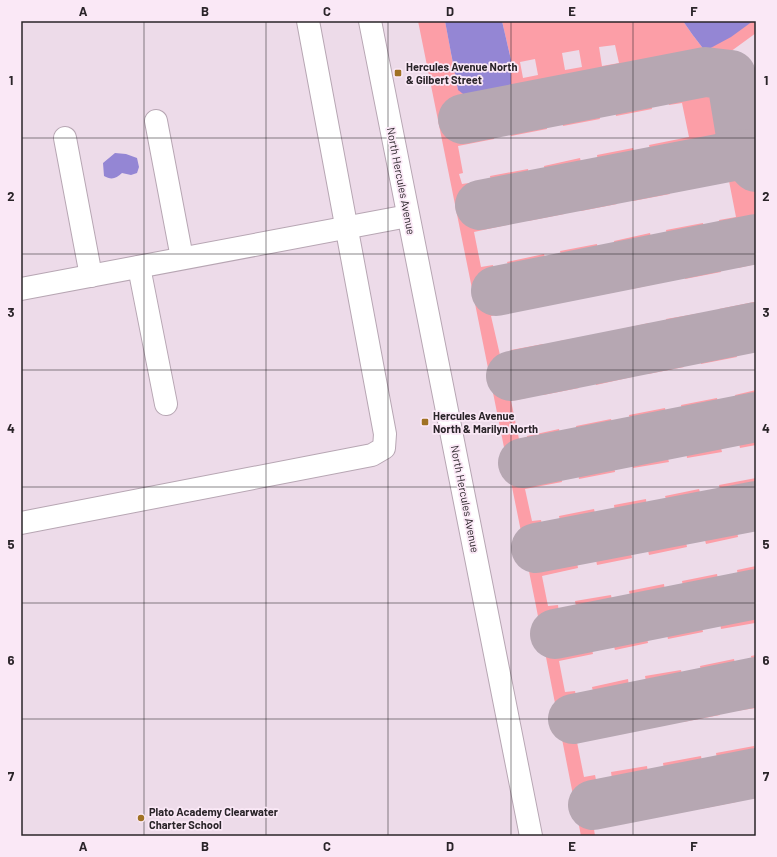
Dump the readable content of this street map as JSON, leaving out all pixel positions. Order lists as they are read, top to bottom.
{
  "streets": {
    "street": ["North Hercules Avenue"]
  },
  "places": {
    "transit": ["Hercules Avenue North & Gilbert Street", "Hercules Avenue North & Marilyn North"],
    "other": ["Plato Academy Clearwater Charter School"]
  },
  "grid": {
    "columns": [
      "A",
      "B",
      "C",
      "D",
      "E",
      "F"
    ],
    "rows": [
      "1",
      "2",
      "3",
      "4",
      "5",
      "6",
      "7"
    ]
  }
}
